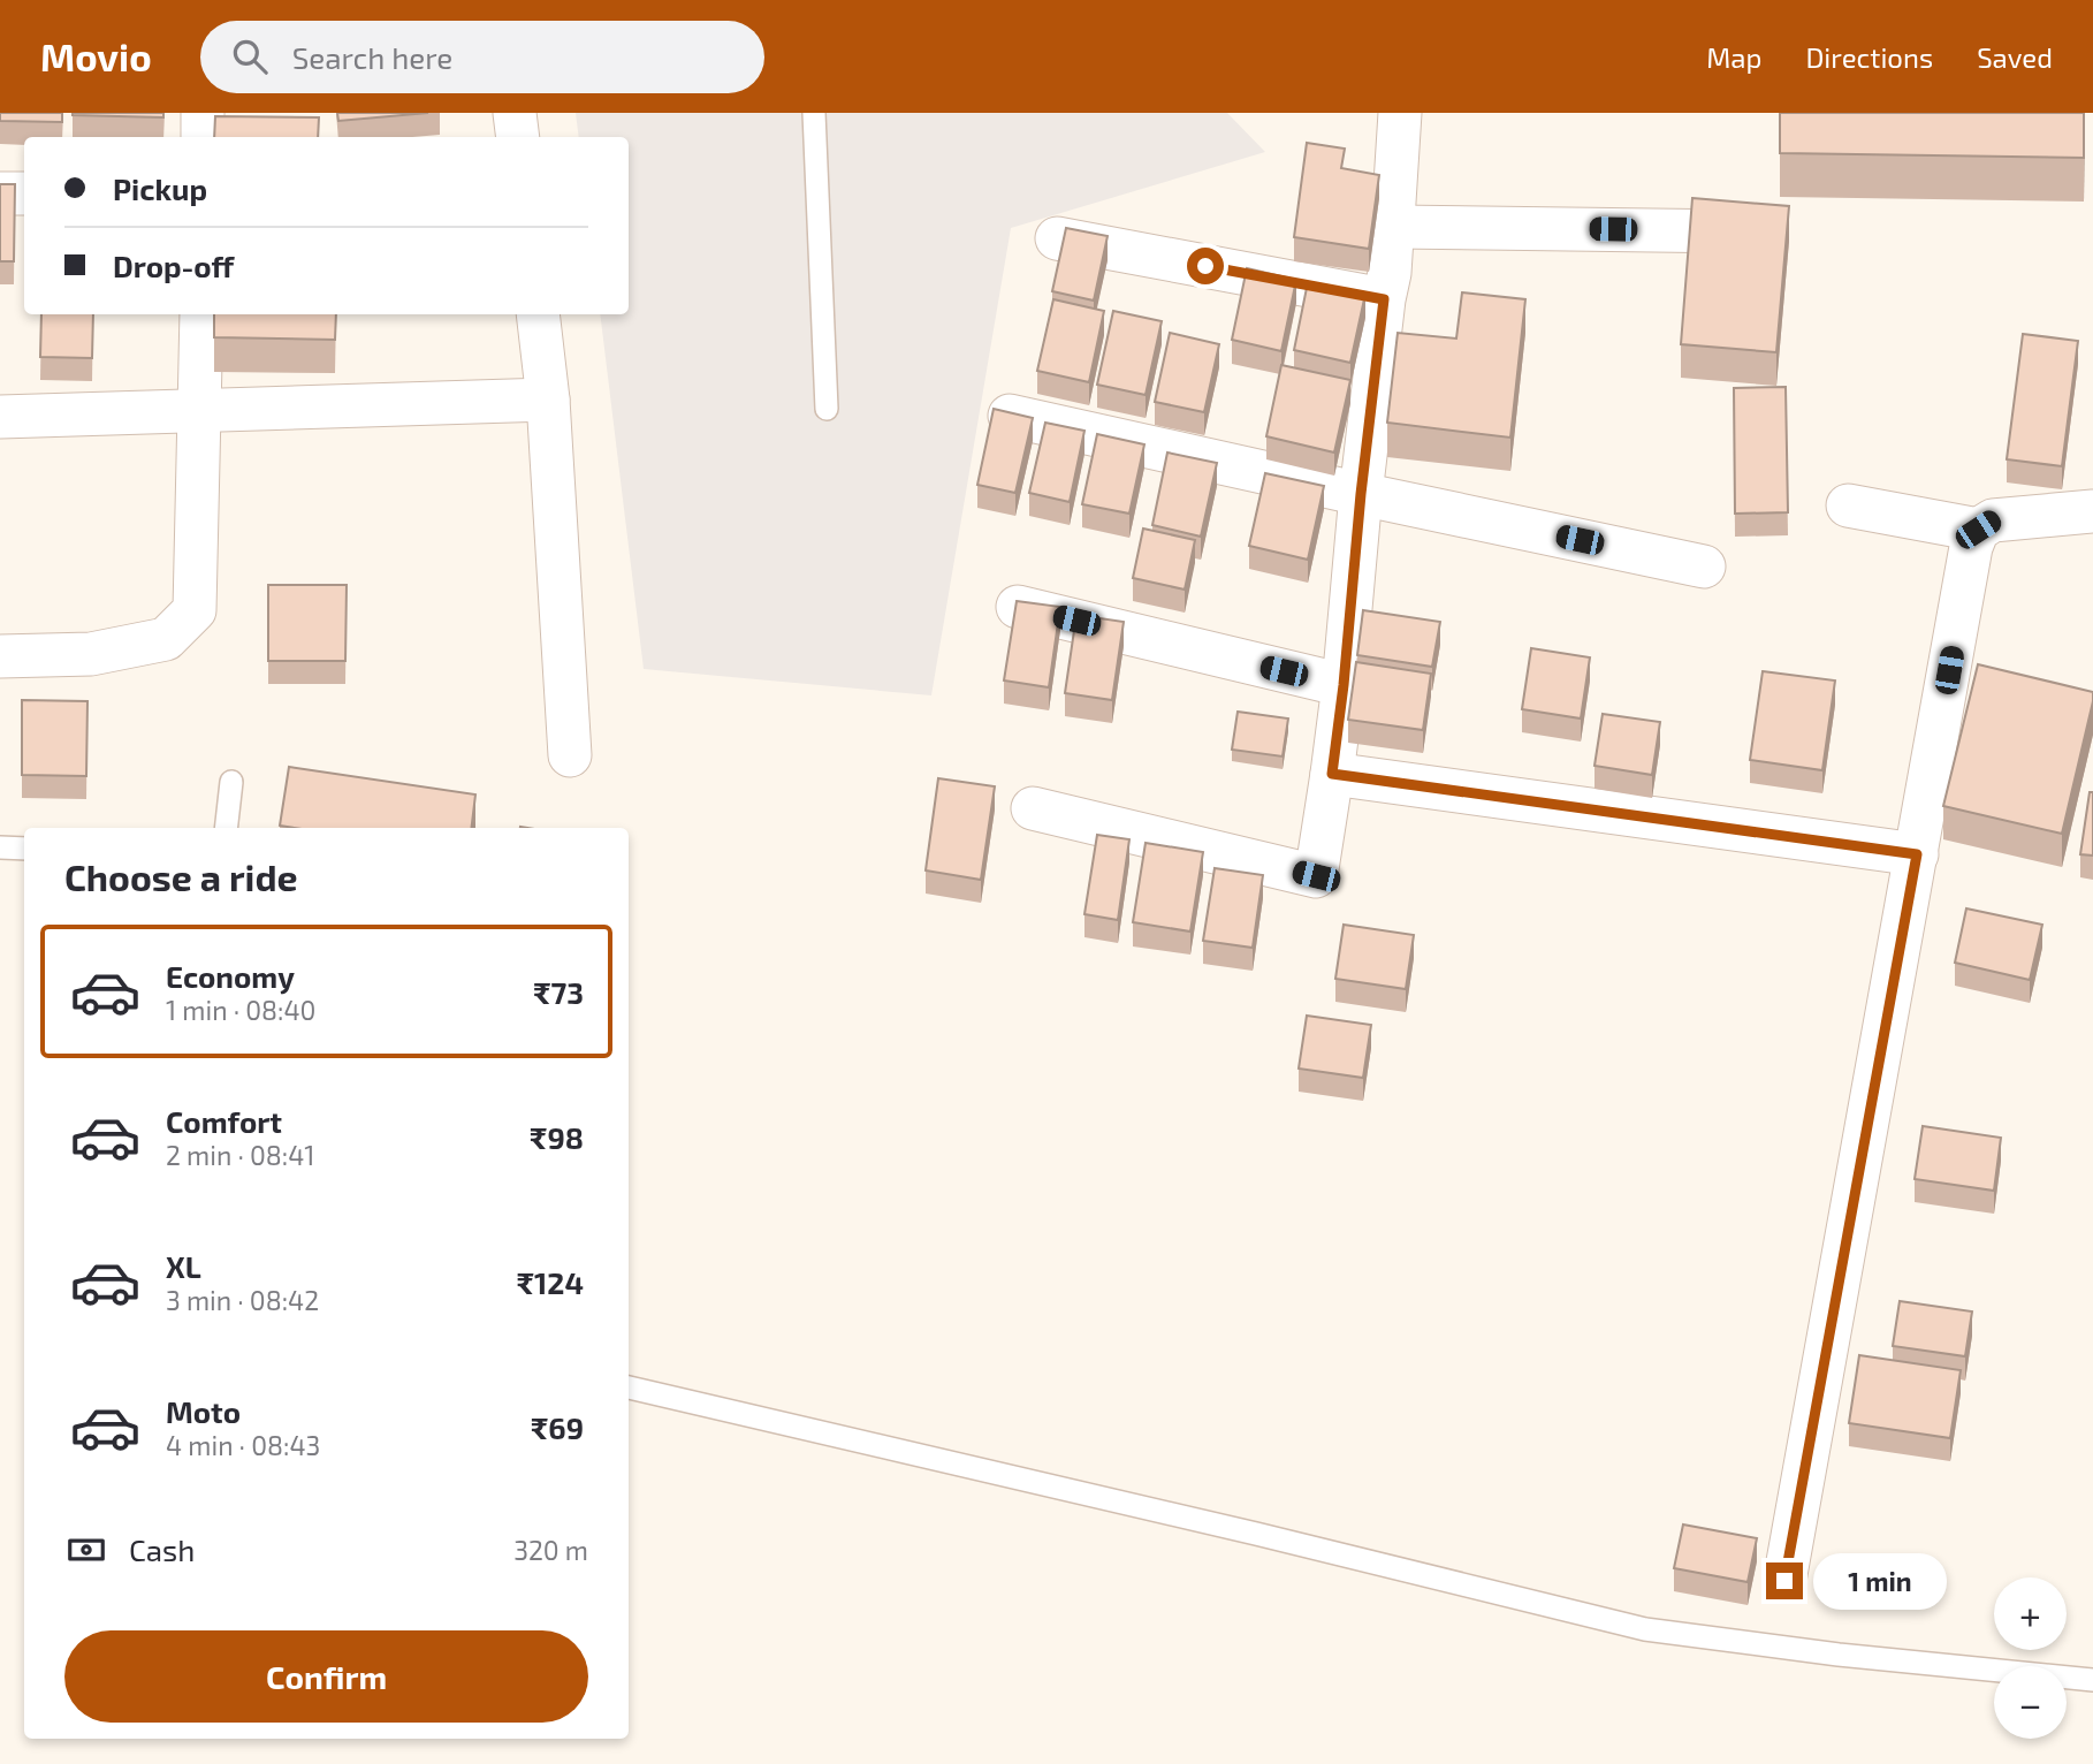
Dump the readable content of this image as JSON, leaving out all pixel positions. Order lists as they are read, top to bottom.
{
  "page": {
    "header": "Movio",
    "search": "Search here",
    "nav": ["Map", "Directions", "Saved"],
    "banner": ["Pickup", "Drop-off"],
    "heading": "Choose a ride",
    "list": [
      {
        "name": "Economy",
        "note": "1 min · 08:40",
        "value": "₹73"
      },
      {
        "name": "Comfort",
        "note": "2 min · 08:41",
        "value": "₹98"
      },
      {
        "name": "XL",
        "note": "3 min · 08:42",
        "value": "₹124"
      },
      {
        "name": "Moto",
        "note": "4 min · 08:43",
        "value": "₹69"
      }
    ],
    "pay": ["Cash", "320 m"],
    "bubble": "1 min",
    "map_buttons": ["+", "−"],
    "buttons": "Confirm"
  }
}
